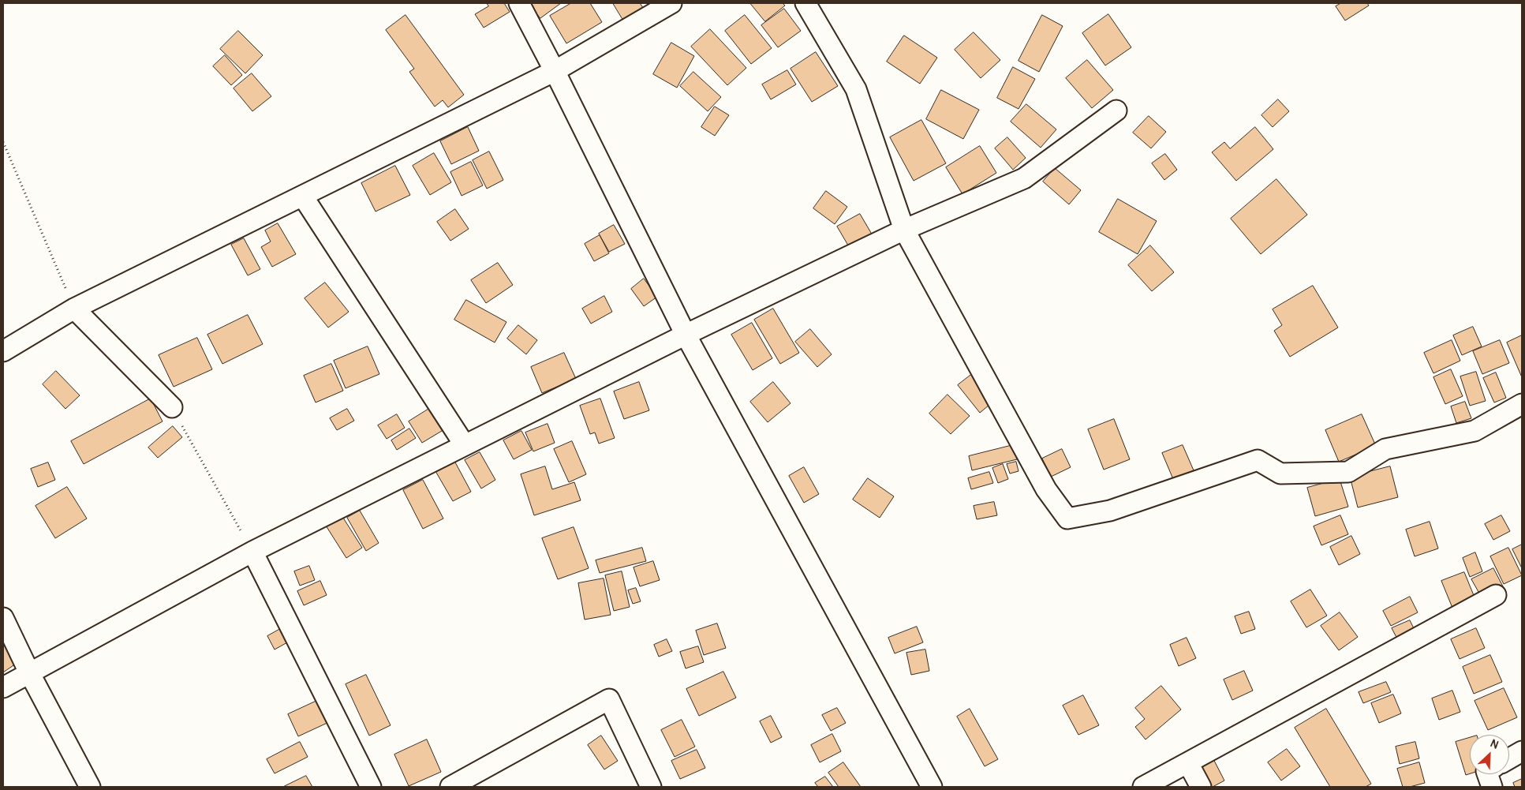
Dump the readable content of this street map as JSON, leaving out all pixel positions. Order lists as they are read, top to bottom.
{
  "north": "top right"
}
